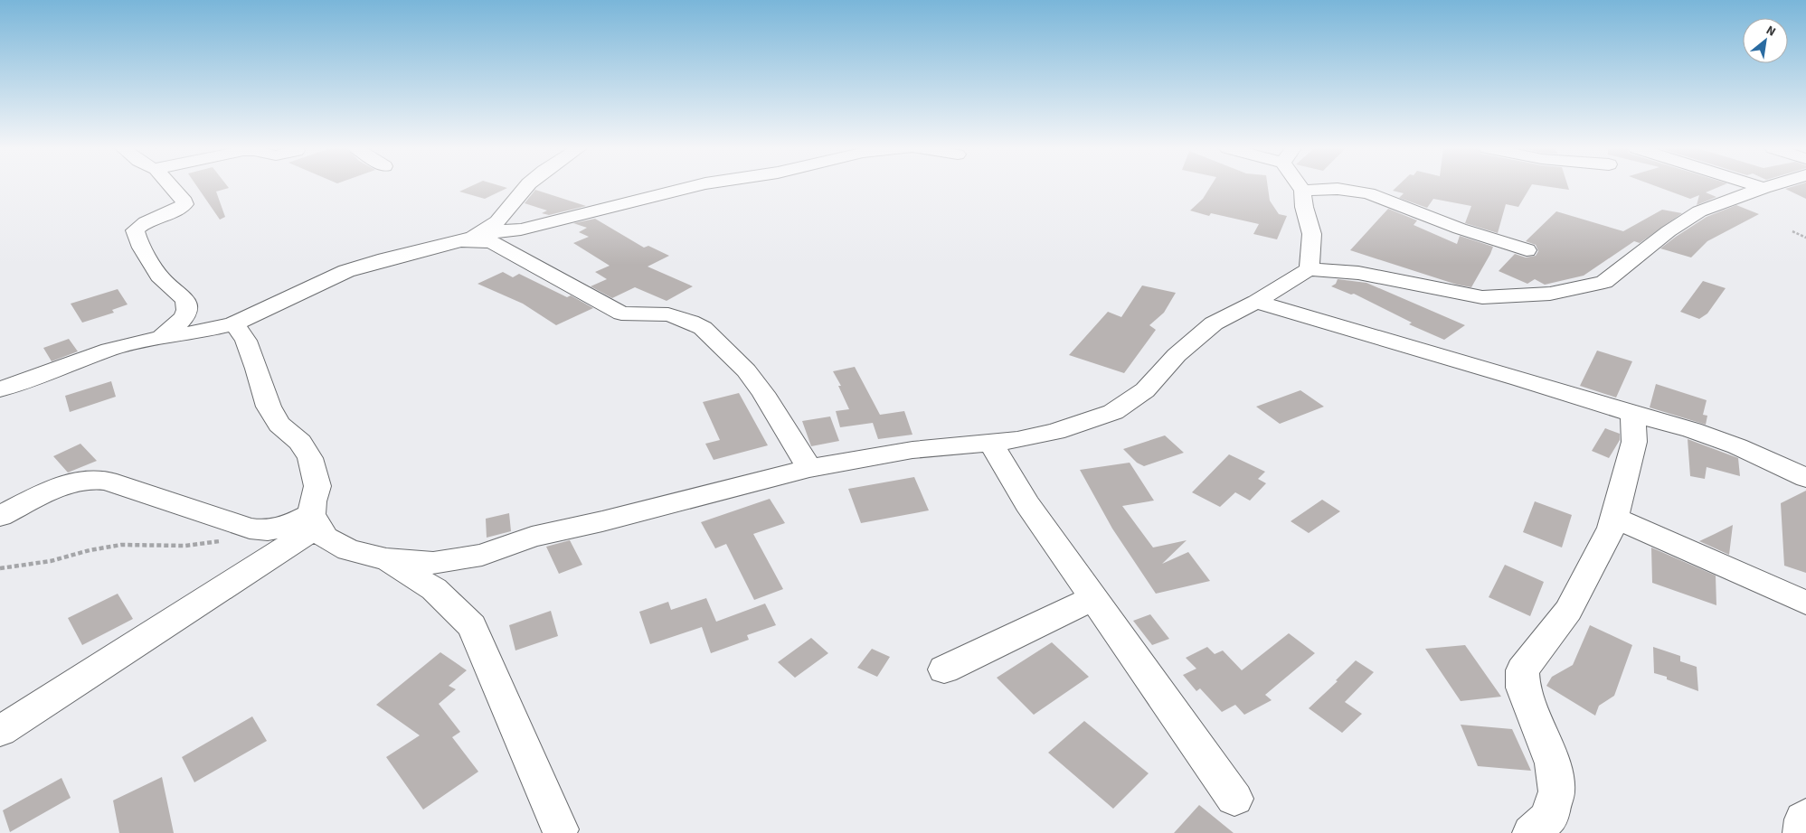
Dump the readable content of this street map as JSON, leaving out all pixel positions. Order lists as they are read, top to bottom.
{
  "north": "top right"
}
